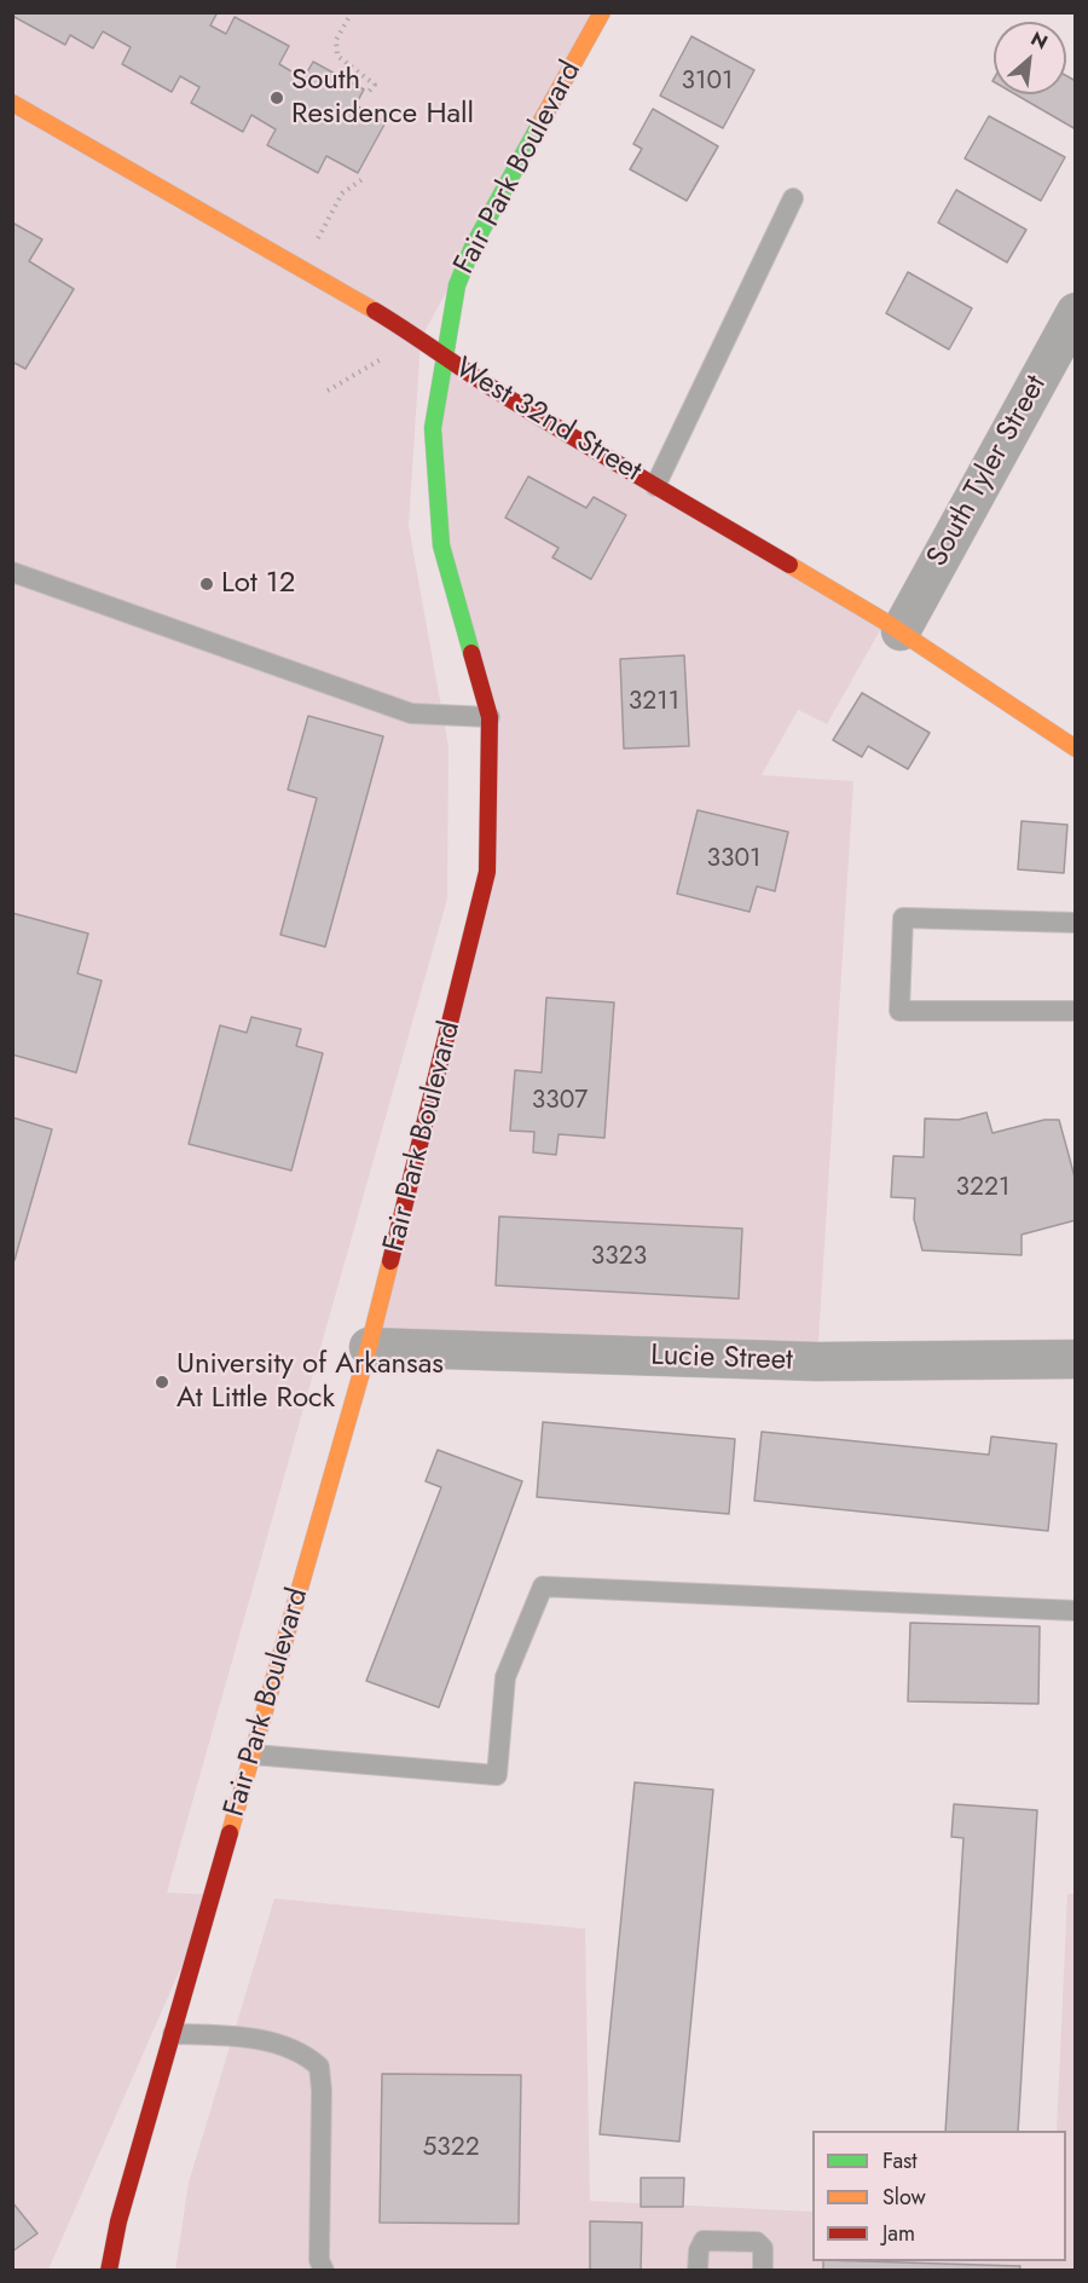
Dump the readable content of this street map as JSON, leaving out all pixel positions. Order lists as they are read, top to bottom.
{
  "streets": {
    "street": [
      "Fair Park Boulevard",
      "West 32nd Street",
      "South Tyler Street",
      "Lucie Street"
    ]
  },
  "crossings": [
    ["Fair Park Boulevard", "West 32nd Street"],
    ["Fair Park Boulevard", "Lucie Street"],
    ["West 32nd Street", "South Tyler Street"]
  ],
  "places": ["South Residence Hall", "Lot 12", "University of Arkansas At Little Rock"],
  "house_numbers": [
    "3101",
    "3211",
    "3301",
    "3307",
    "3221",
    "3323",
    "5322"
  ],
  "legend": ["Fast", "Slow", "Jam"],
  "north": "top right"
}
